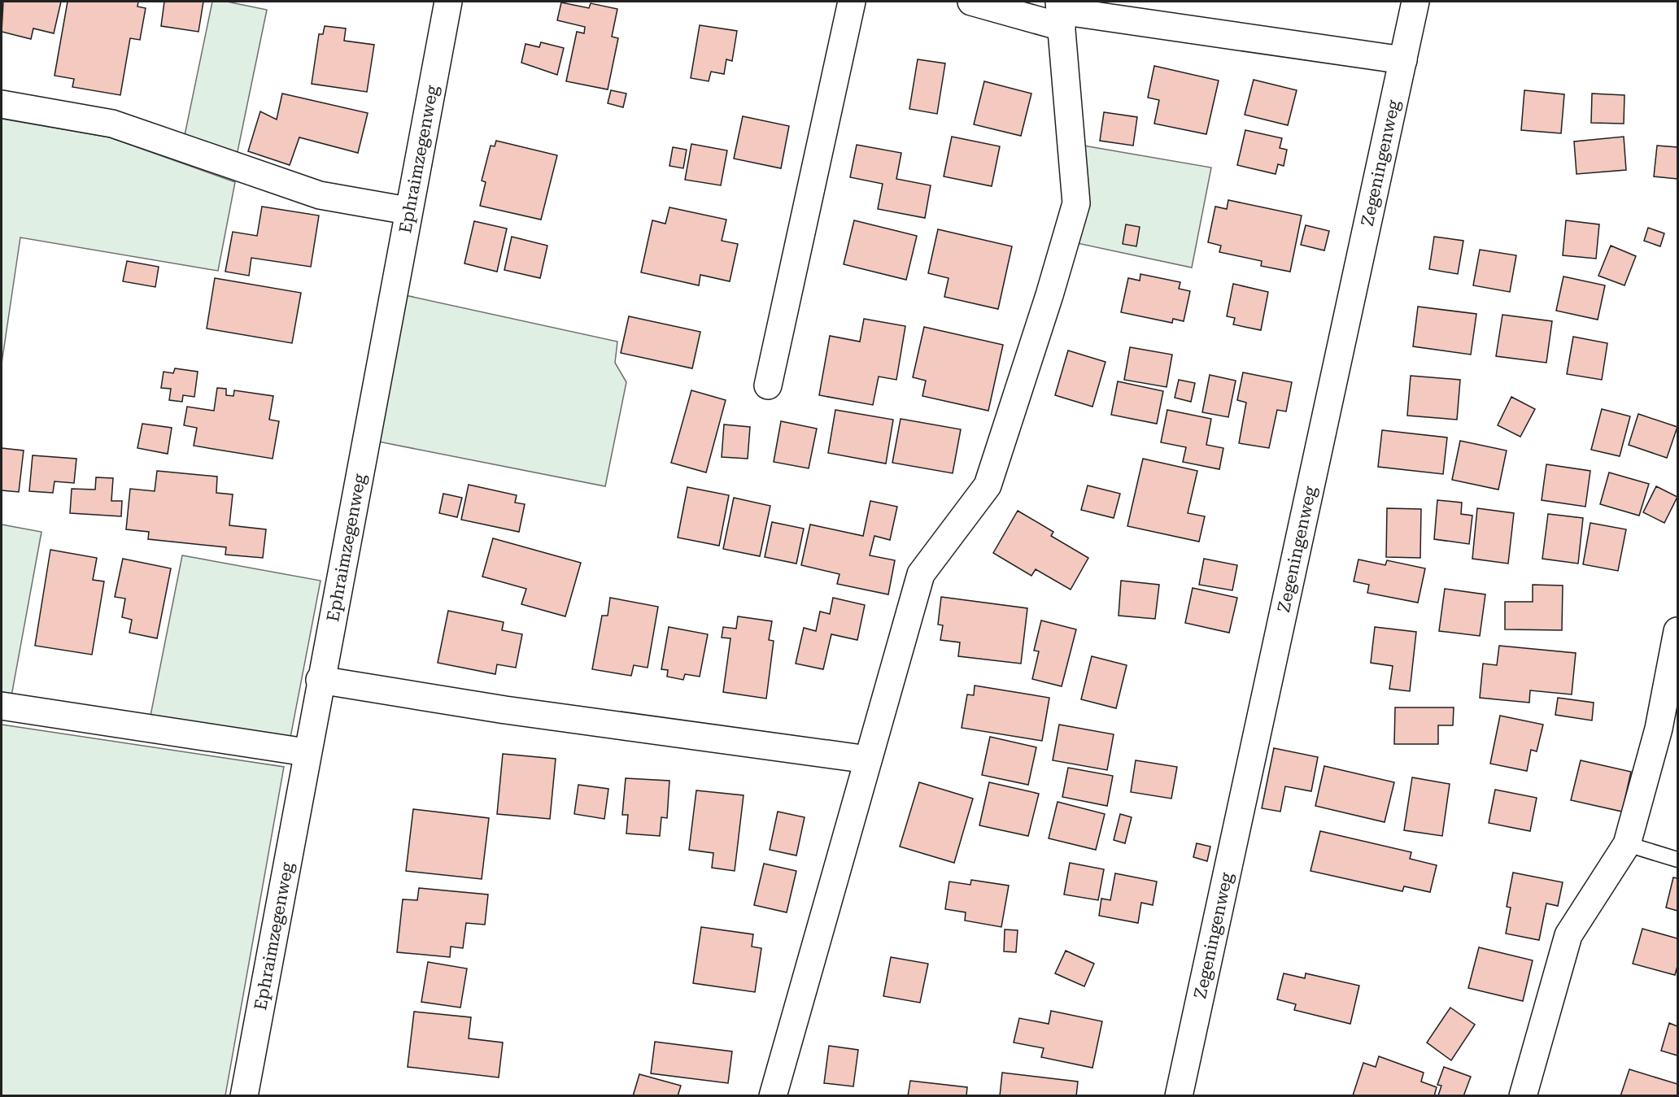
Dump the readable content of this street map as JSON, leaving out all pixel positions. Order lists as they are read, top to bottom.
{
  "streets": {
    "street": ["Ephraimzegenweg", "Zegeningenweg"]
  }
}
